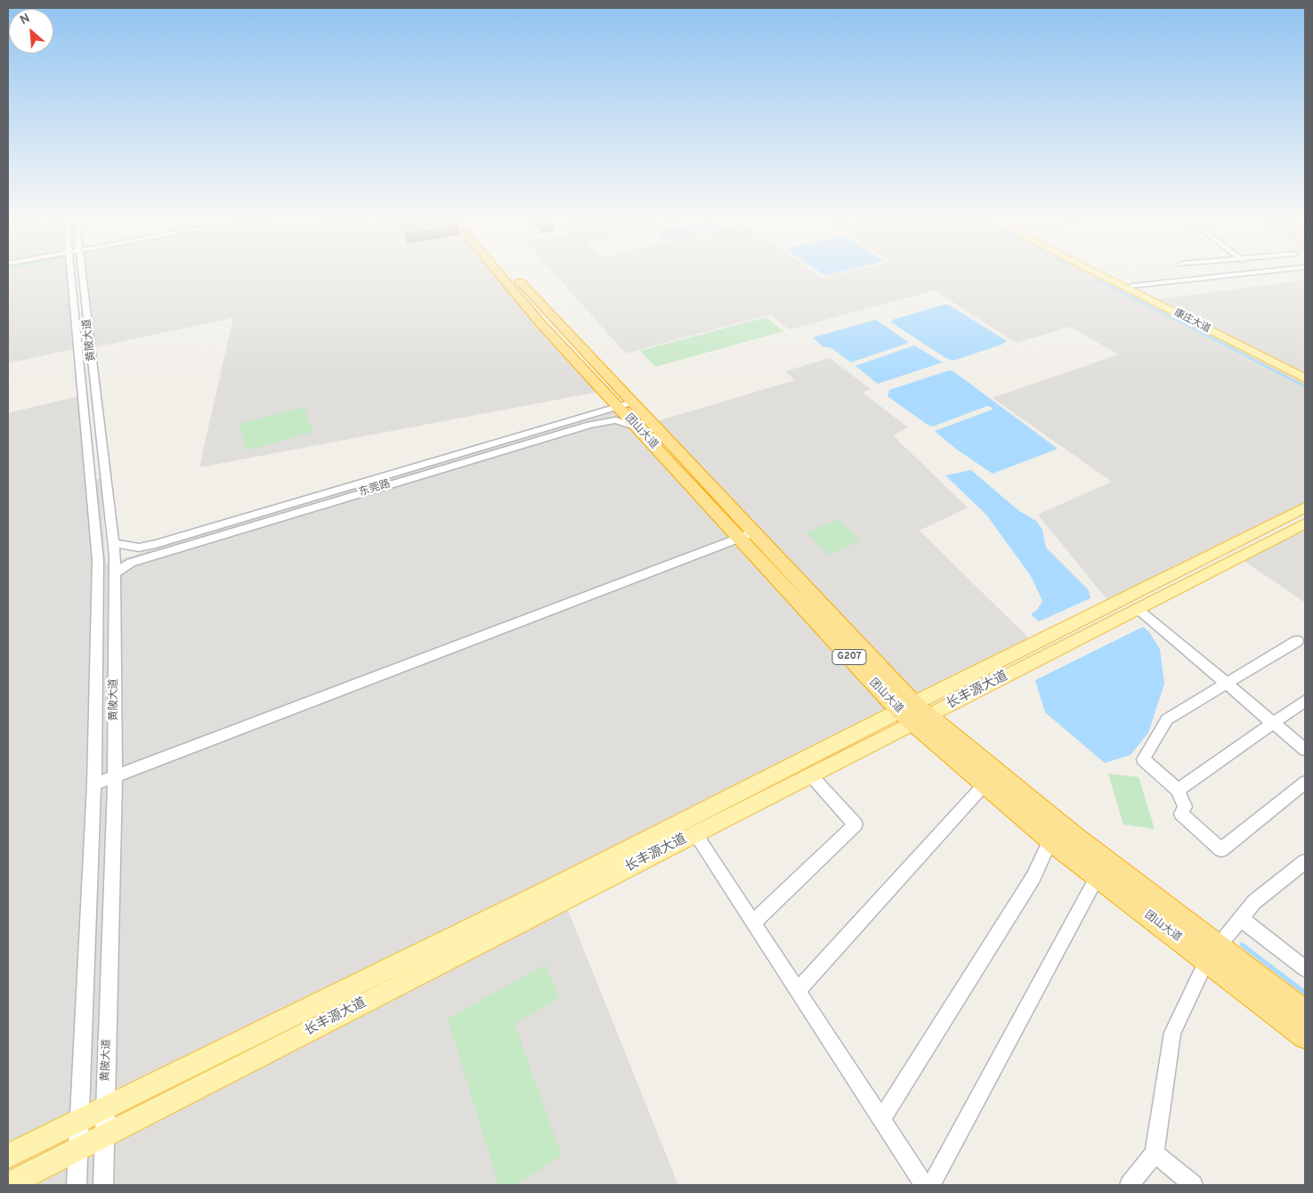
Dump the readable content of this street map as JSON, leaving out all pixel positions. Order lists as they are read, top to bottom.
{
  "streets": {
    "highway": ["团山大道", "G207"],
    "main road": ["康庄大道", "长丰源大道"],
    "street": ["黄陂大道", "东莞路"]
  },
  "crossings": [
    ["黄陂大道", "东莞路"],
    ["黄陂大道", "长丰源大道"],
    ["团山大道", "东莞路"],
    ["团山大道", "长丰源大道"]
  ],
  "north": "top left"
}
